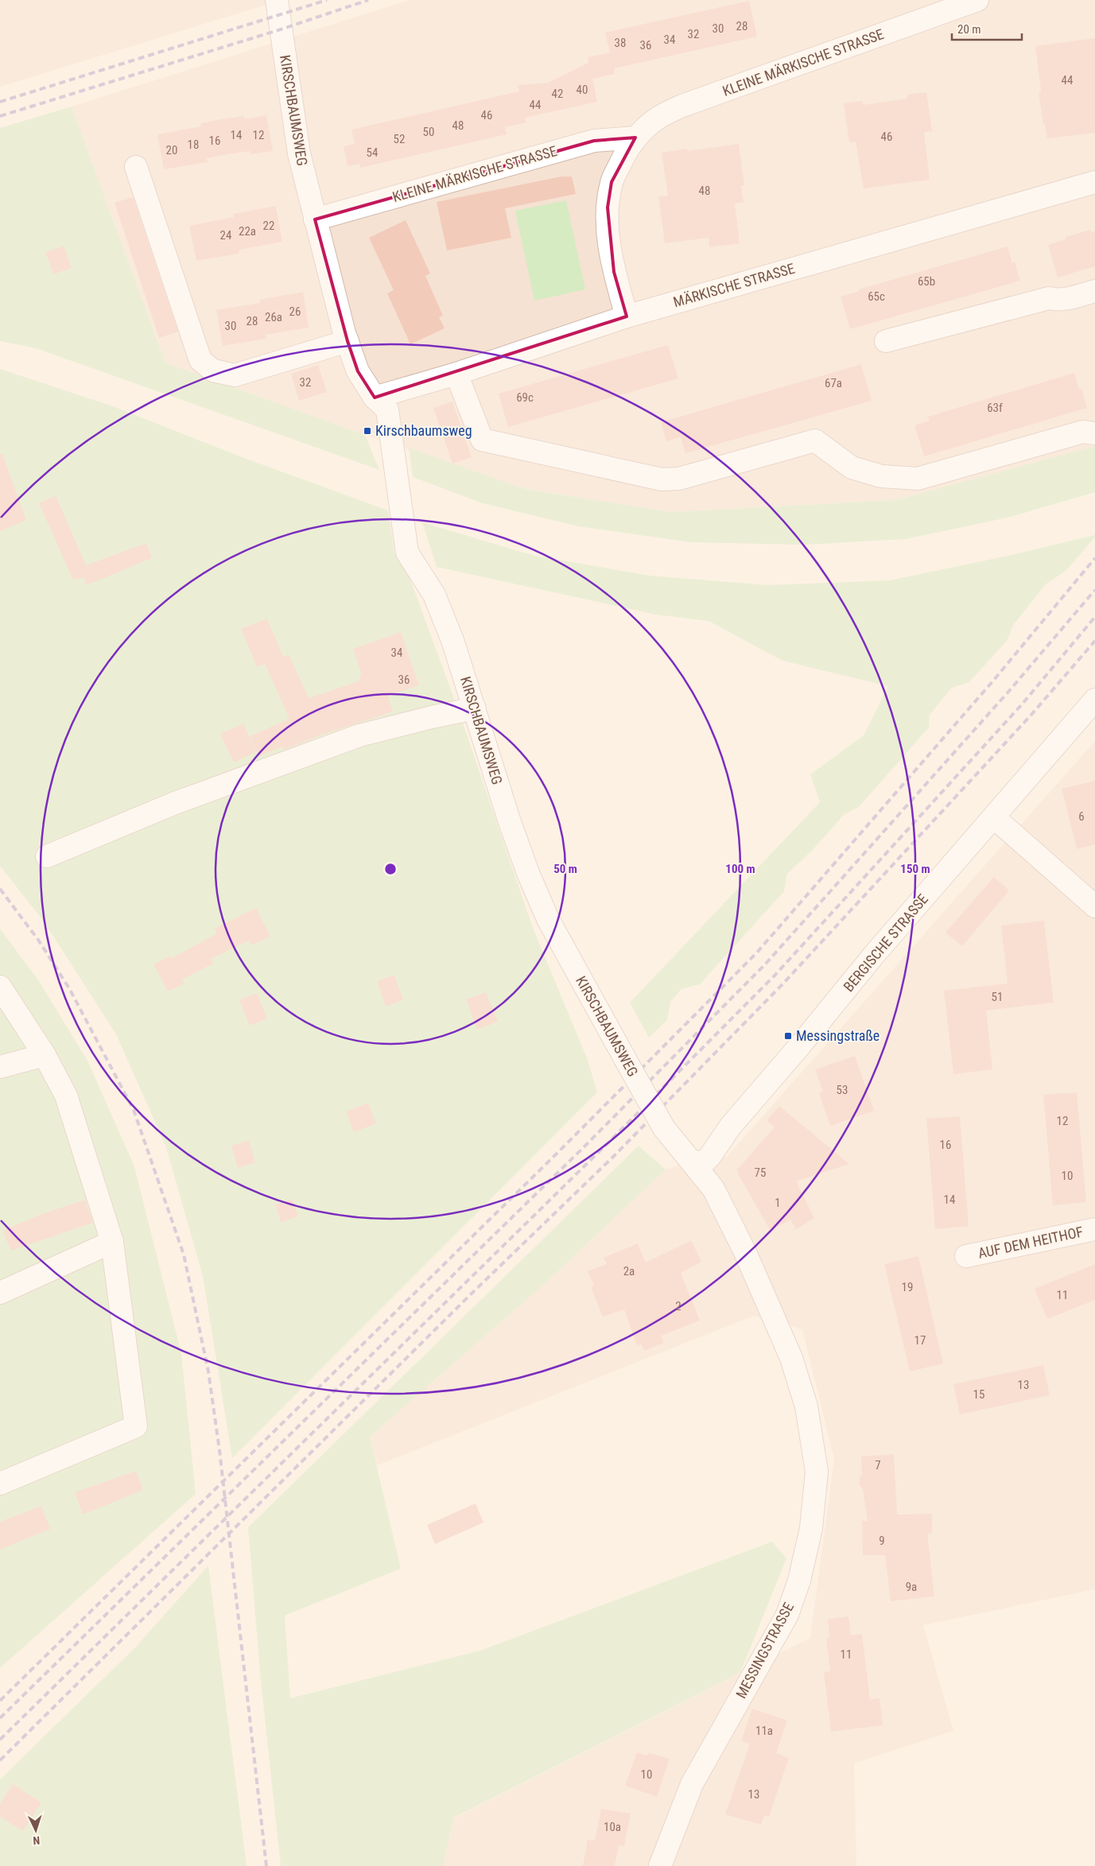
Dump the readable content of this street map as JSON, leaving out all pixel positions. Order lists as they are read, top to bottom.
{
  "streets": {
    "street": [
      "KLEINE MÄRKISCHE STRASSE",
      "KIRSCHBAUMSWEG",
      "MÄRKISCHE STRASSE",
      "BERGISCHE STRASSE",
      "AUF DEM HEITHOF",
      "MESSINGSTRASSE"
    ]
  },
  "crossings": [
    ["KLEINE MÄRKISCHE STRASSE", "KIRSCHBAUMSWEG"],
    ["KLEINE MÄRKISCHE STRASSE", "MÄRKISCHE STRASSE"],
    ["KIRSCHBAUMSWEG", "MÄRKISCHE STRASSE"],
    ["KIRSCHBAUMSWEG", "BERGISCHE STRASSE"],
    ["KIRSCHBAUMSWEG", "MESSINGSTRASSE"],
    ["BERGISCHE STRASSE", "MESSINGSTRASSE"]
  ],
  "places": {
    "transit": ["Kirschbaumsweg", "Messingstraße"]
  },
  "house_numbers": [
    "28",
    "30",
    "32",
    "34",
    "38",
    "36",
    "44",
    "40",
    "42",
    "44",
    "46",
    "48",
    "50",
    "14",
    "12",
    "46",
    "52",
    "16",
    "18",
    "20",
    "54",
    "48",
    "22",
    "22a",
    "24",
    "65b",
    "65c",
    "26",
    "26a",
    "28",
    "30",
    "32",
    "67a",
    "69c",
    "63f",
    "34",
    "36",
    "6",
    "51",
    "53",
    "12",
    "16",
    "75",
    "10",
    "14",
    "1",
    "2a",
    "19",
    "11",
    "2",
    "17",
    "13",
    "15",
    "7",
    "9",
    "9a",
    "11",
    "11a",
    "10",
    "13",
    "10a"
  ],
  "scale_bar": "20 m",
  "north": "bottom",
  "rings": ["50 m", "100 m", "150 m"]
}
